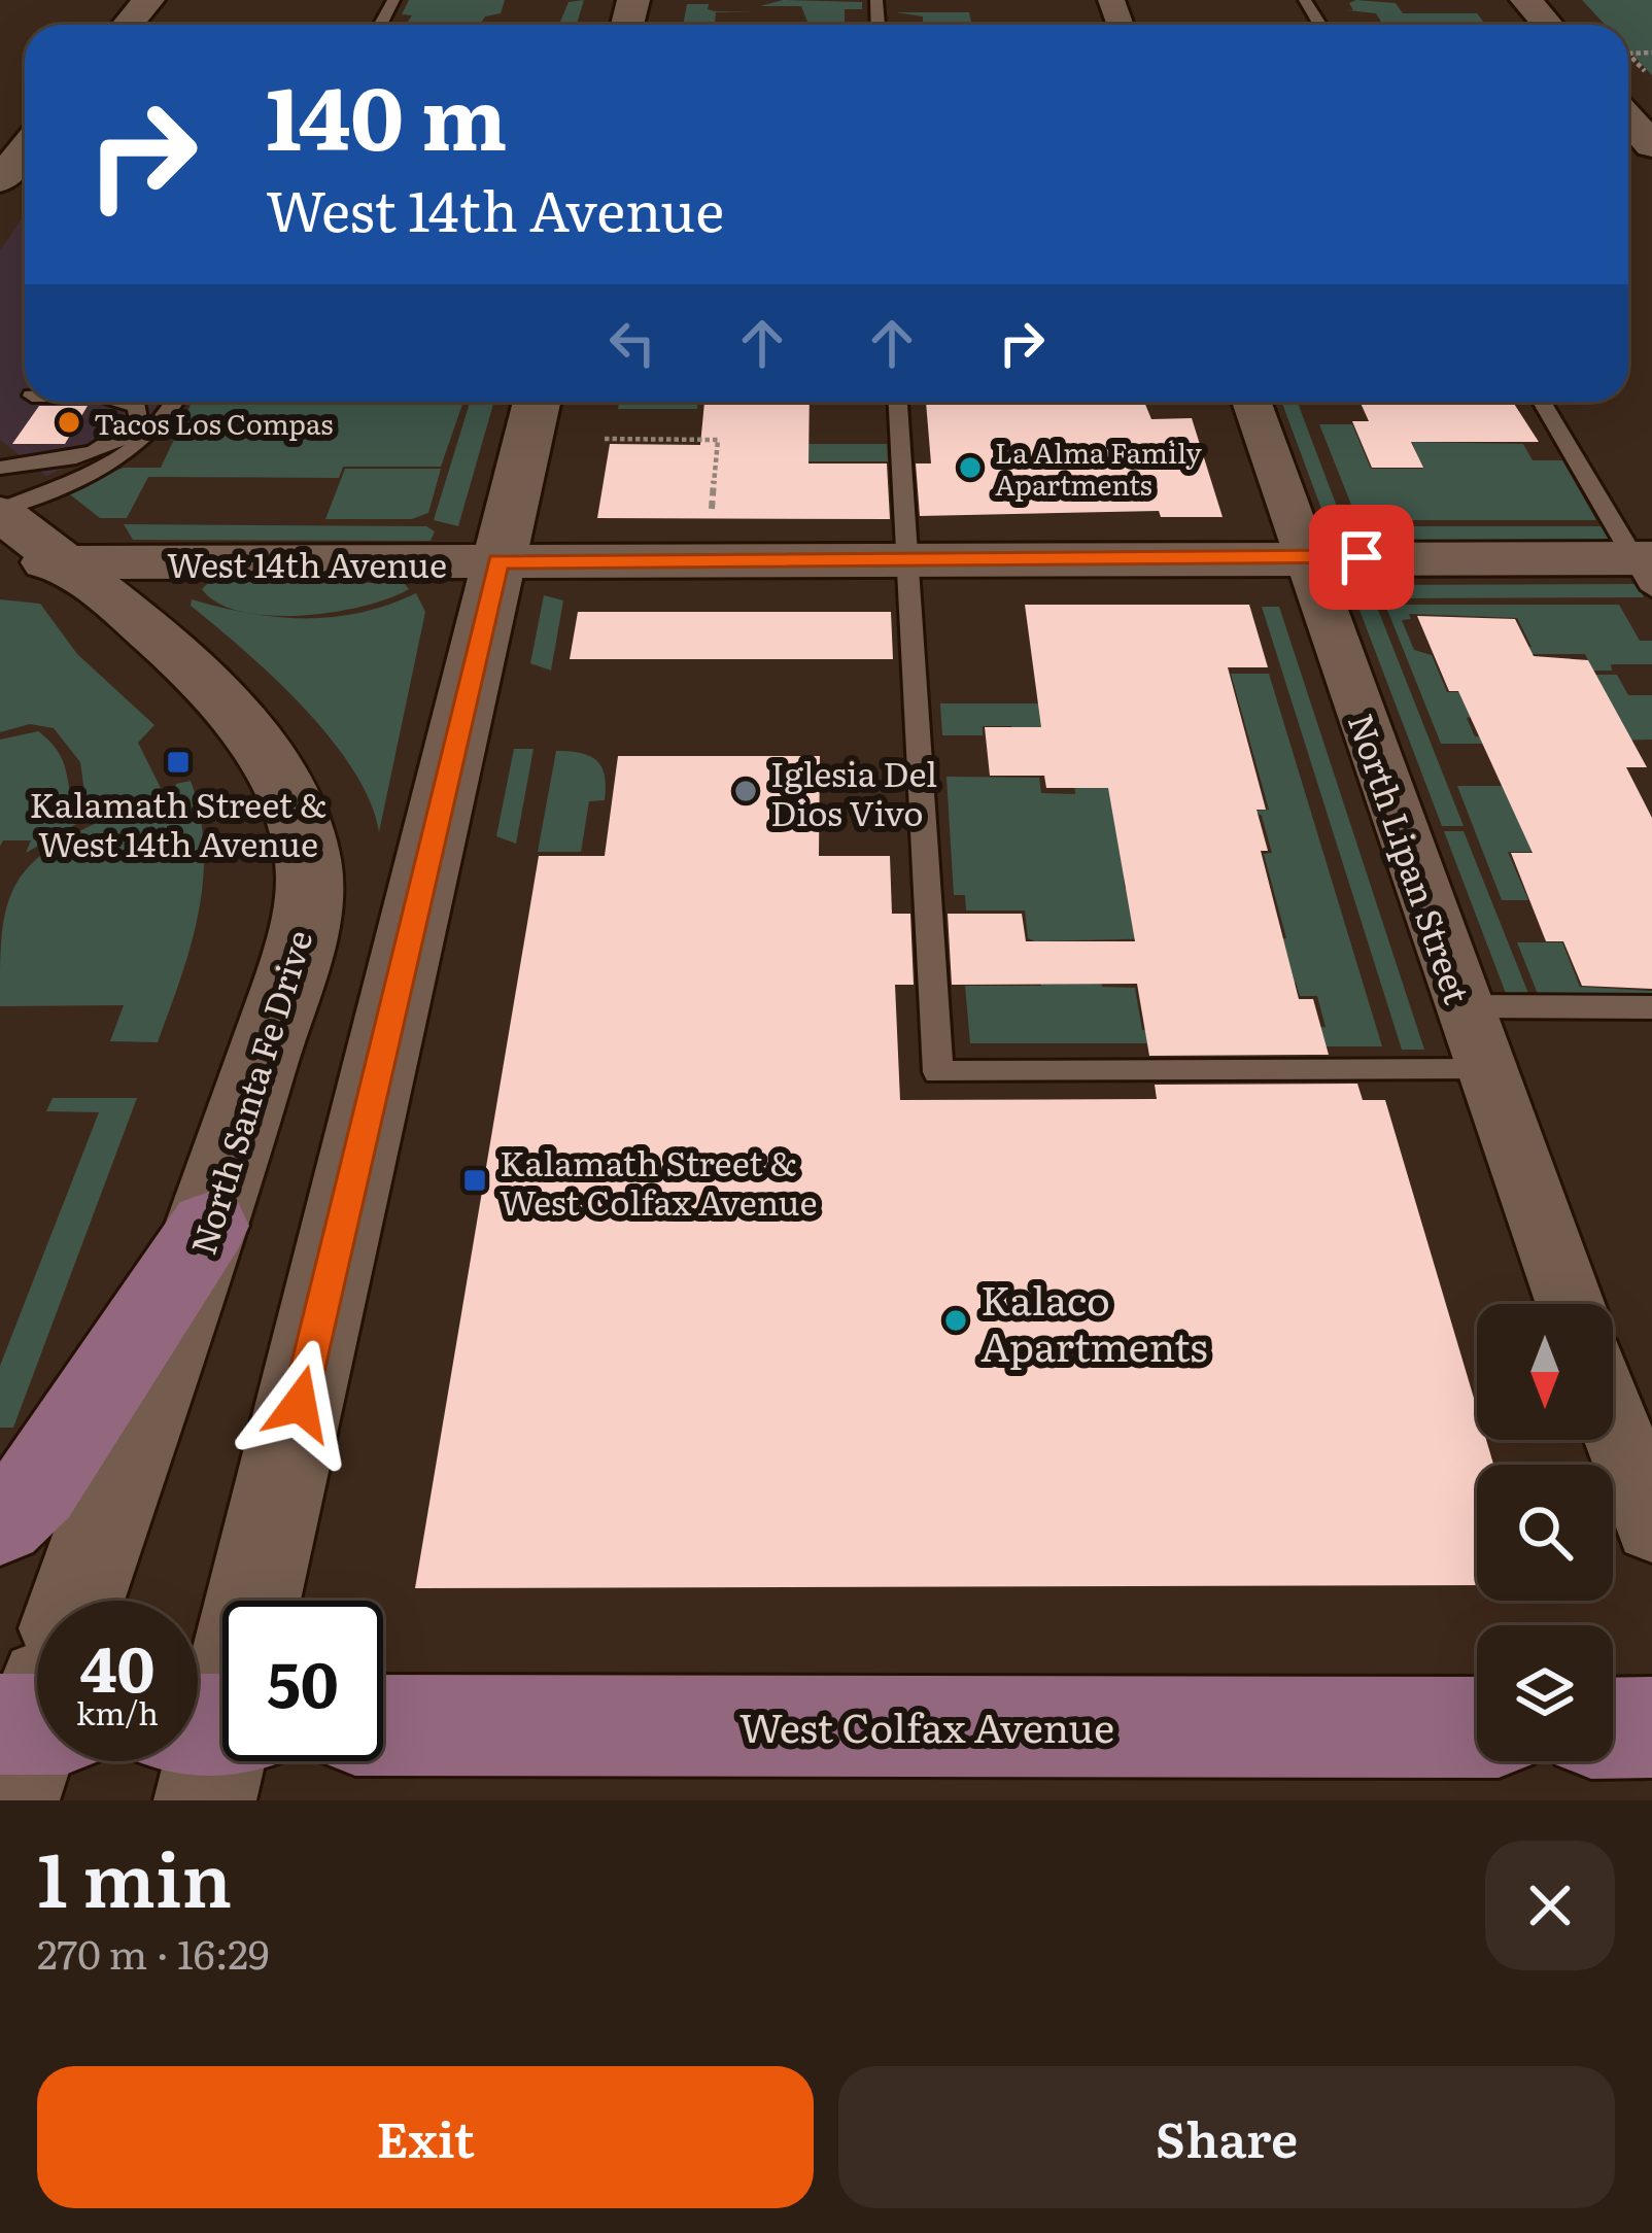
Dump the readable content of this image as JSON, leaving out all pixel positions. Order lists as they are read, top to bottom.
{
  "streets": {
    "main road": ["West 14th Avenue", "North Santa Fe Drive", "West Colfax Avenue"],
    "street": ["North Lipan Street"]
  },
  "crossings": [
    ["West 14th Avenue", "North Lipan Street"],
    ["West 14th Avenue", "North Santa Fe Drive"]
  ],
  "places": {
    "other": [
      "Tacos Los Compas",
      "La Alma Family Apartments",
      "Iglesia Del Dios Vivo",
      "Kalaco Apartments"
    ],
    "transit": ["Kalamath Street & West 14th Avenue", "Kalamath Street & West Colfax Avenue"]
  },
  "north": "bottom",
  "page": {
    "turn": ["140 m", "West 14th Avenue"],
    "speed": "40 km/h",
    "limit": "50",
    "heading": ["1 min", "270 m · 16:29"],
    "buttons": ["Exit", "Share"]
  }
}
